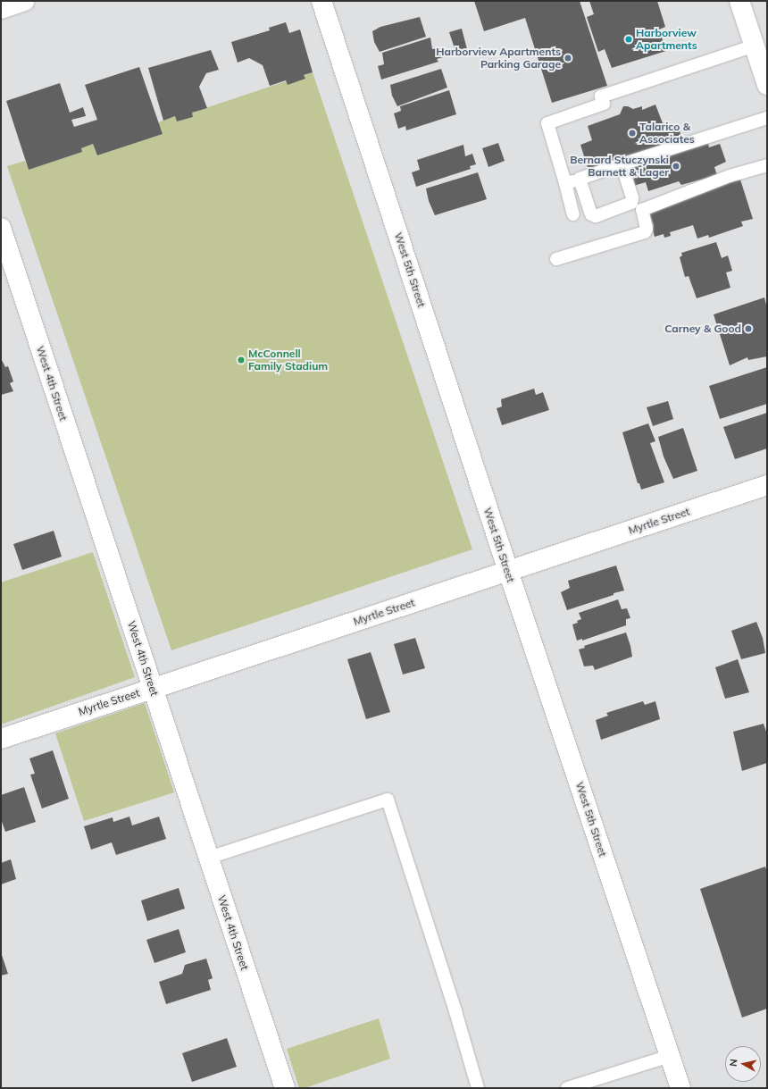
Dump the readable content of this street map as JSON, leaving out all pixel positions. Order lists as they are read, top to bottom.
{
  "streets": {
    "street": ["West 5th Street", "West 4th Street", "Myrtle Street"]
  },
  "crossings": [
    ["West 5th Street", "Myrtle Street"],
    ["West 4th Street", "Myrtle Street"]
  ],
  "places": [
    "Harborview Apartments",
    "Harborview Apartments Parking Garage",
    "Talarico & Associates",
    "Bernard Stuczynski Barnett & Lager",
    "Carney & Good",
    "McConnell Family Stadium"
  ],
  "north": "left"
}
